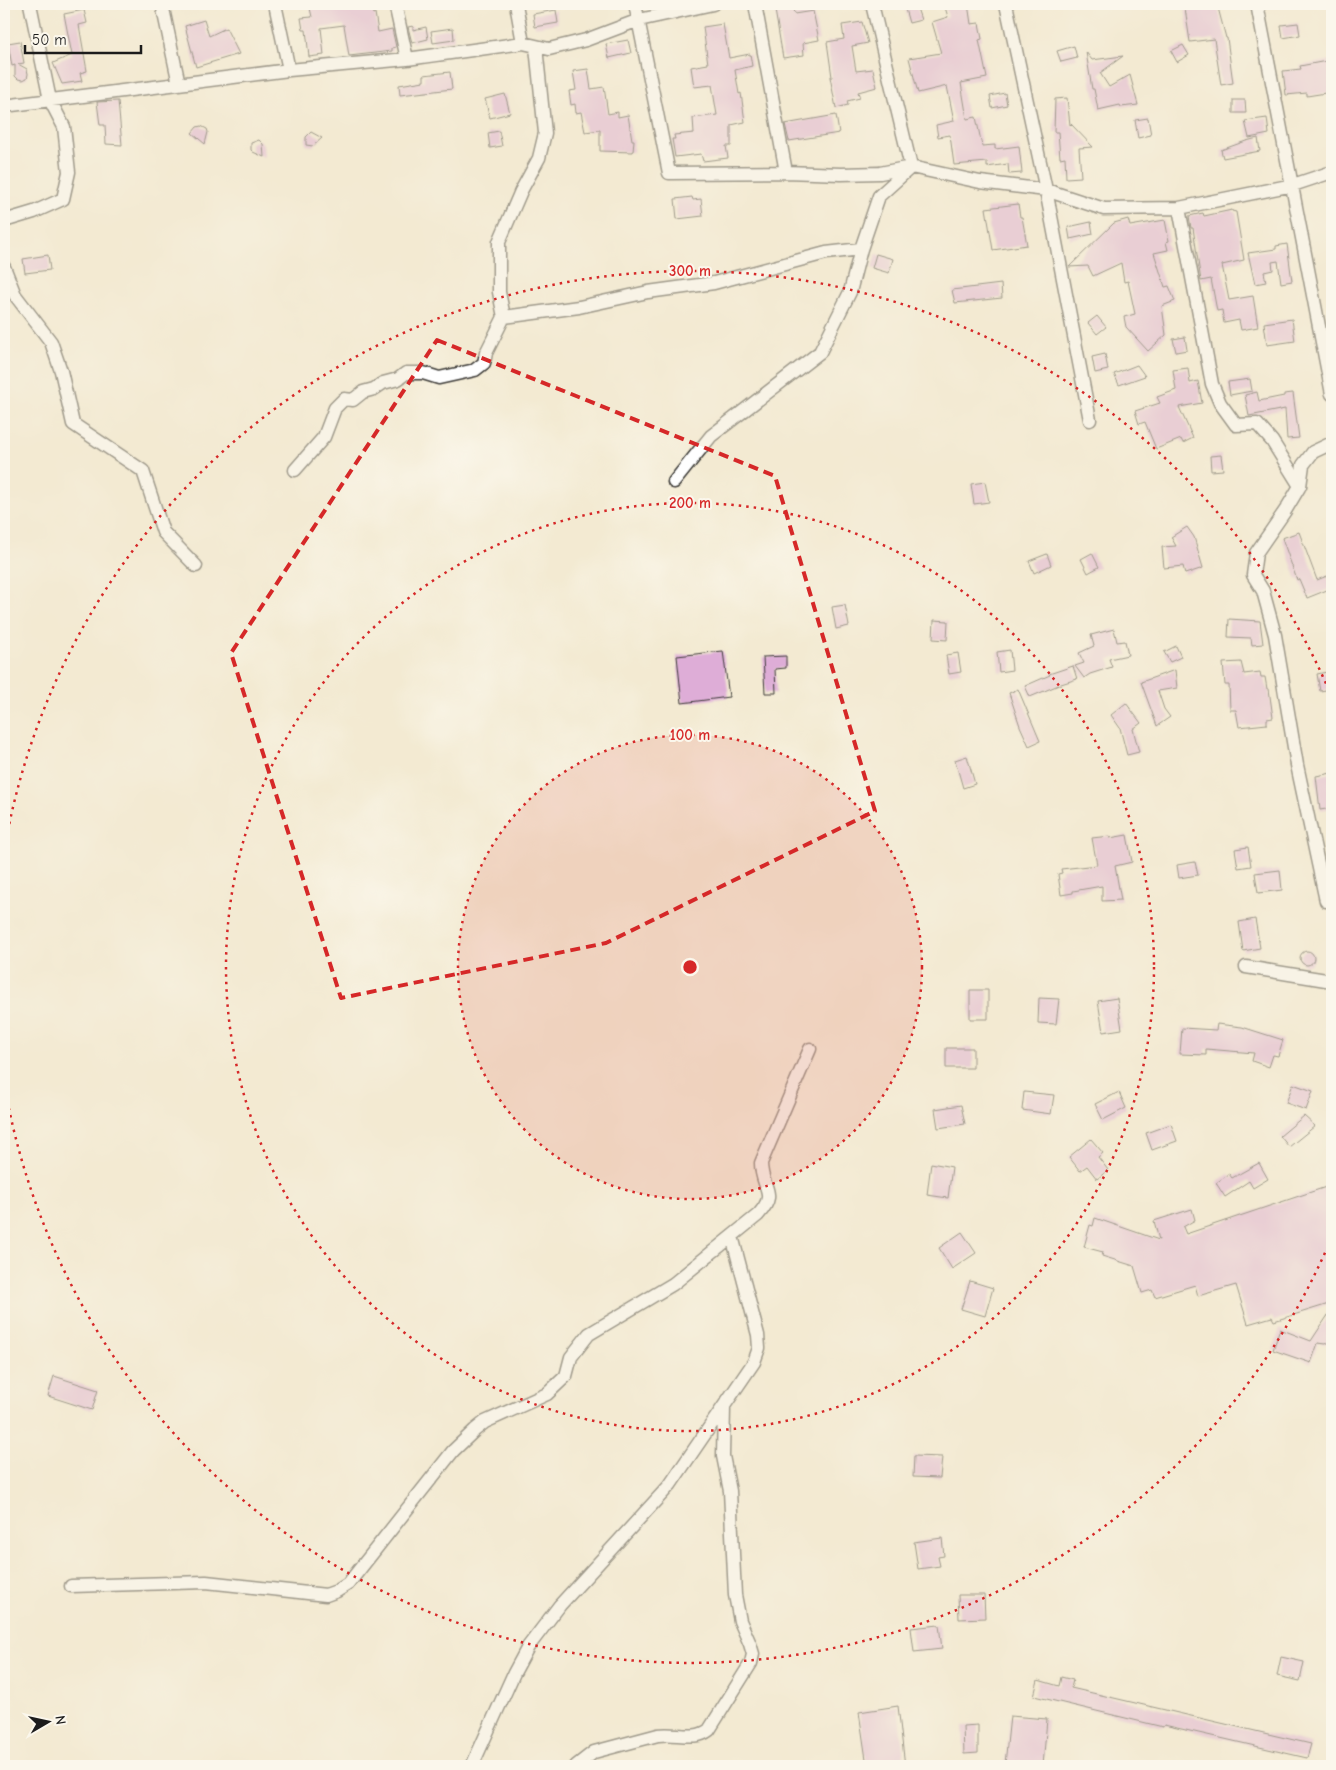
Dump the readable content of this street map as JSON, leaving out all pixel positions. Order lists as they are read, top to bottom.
{
  "scale_bar": "50 m",
  "north": "right",
  "rings": ["300 m", "200 m", "100 m"]
}
